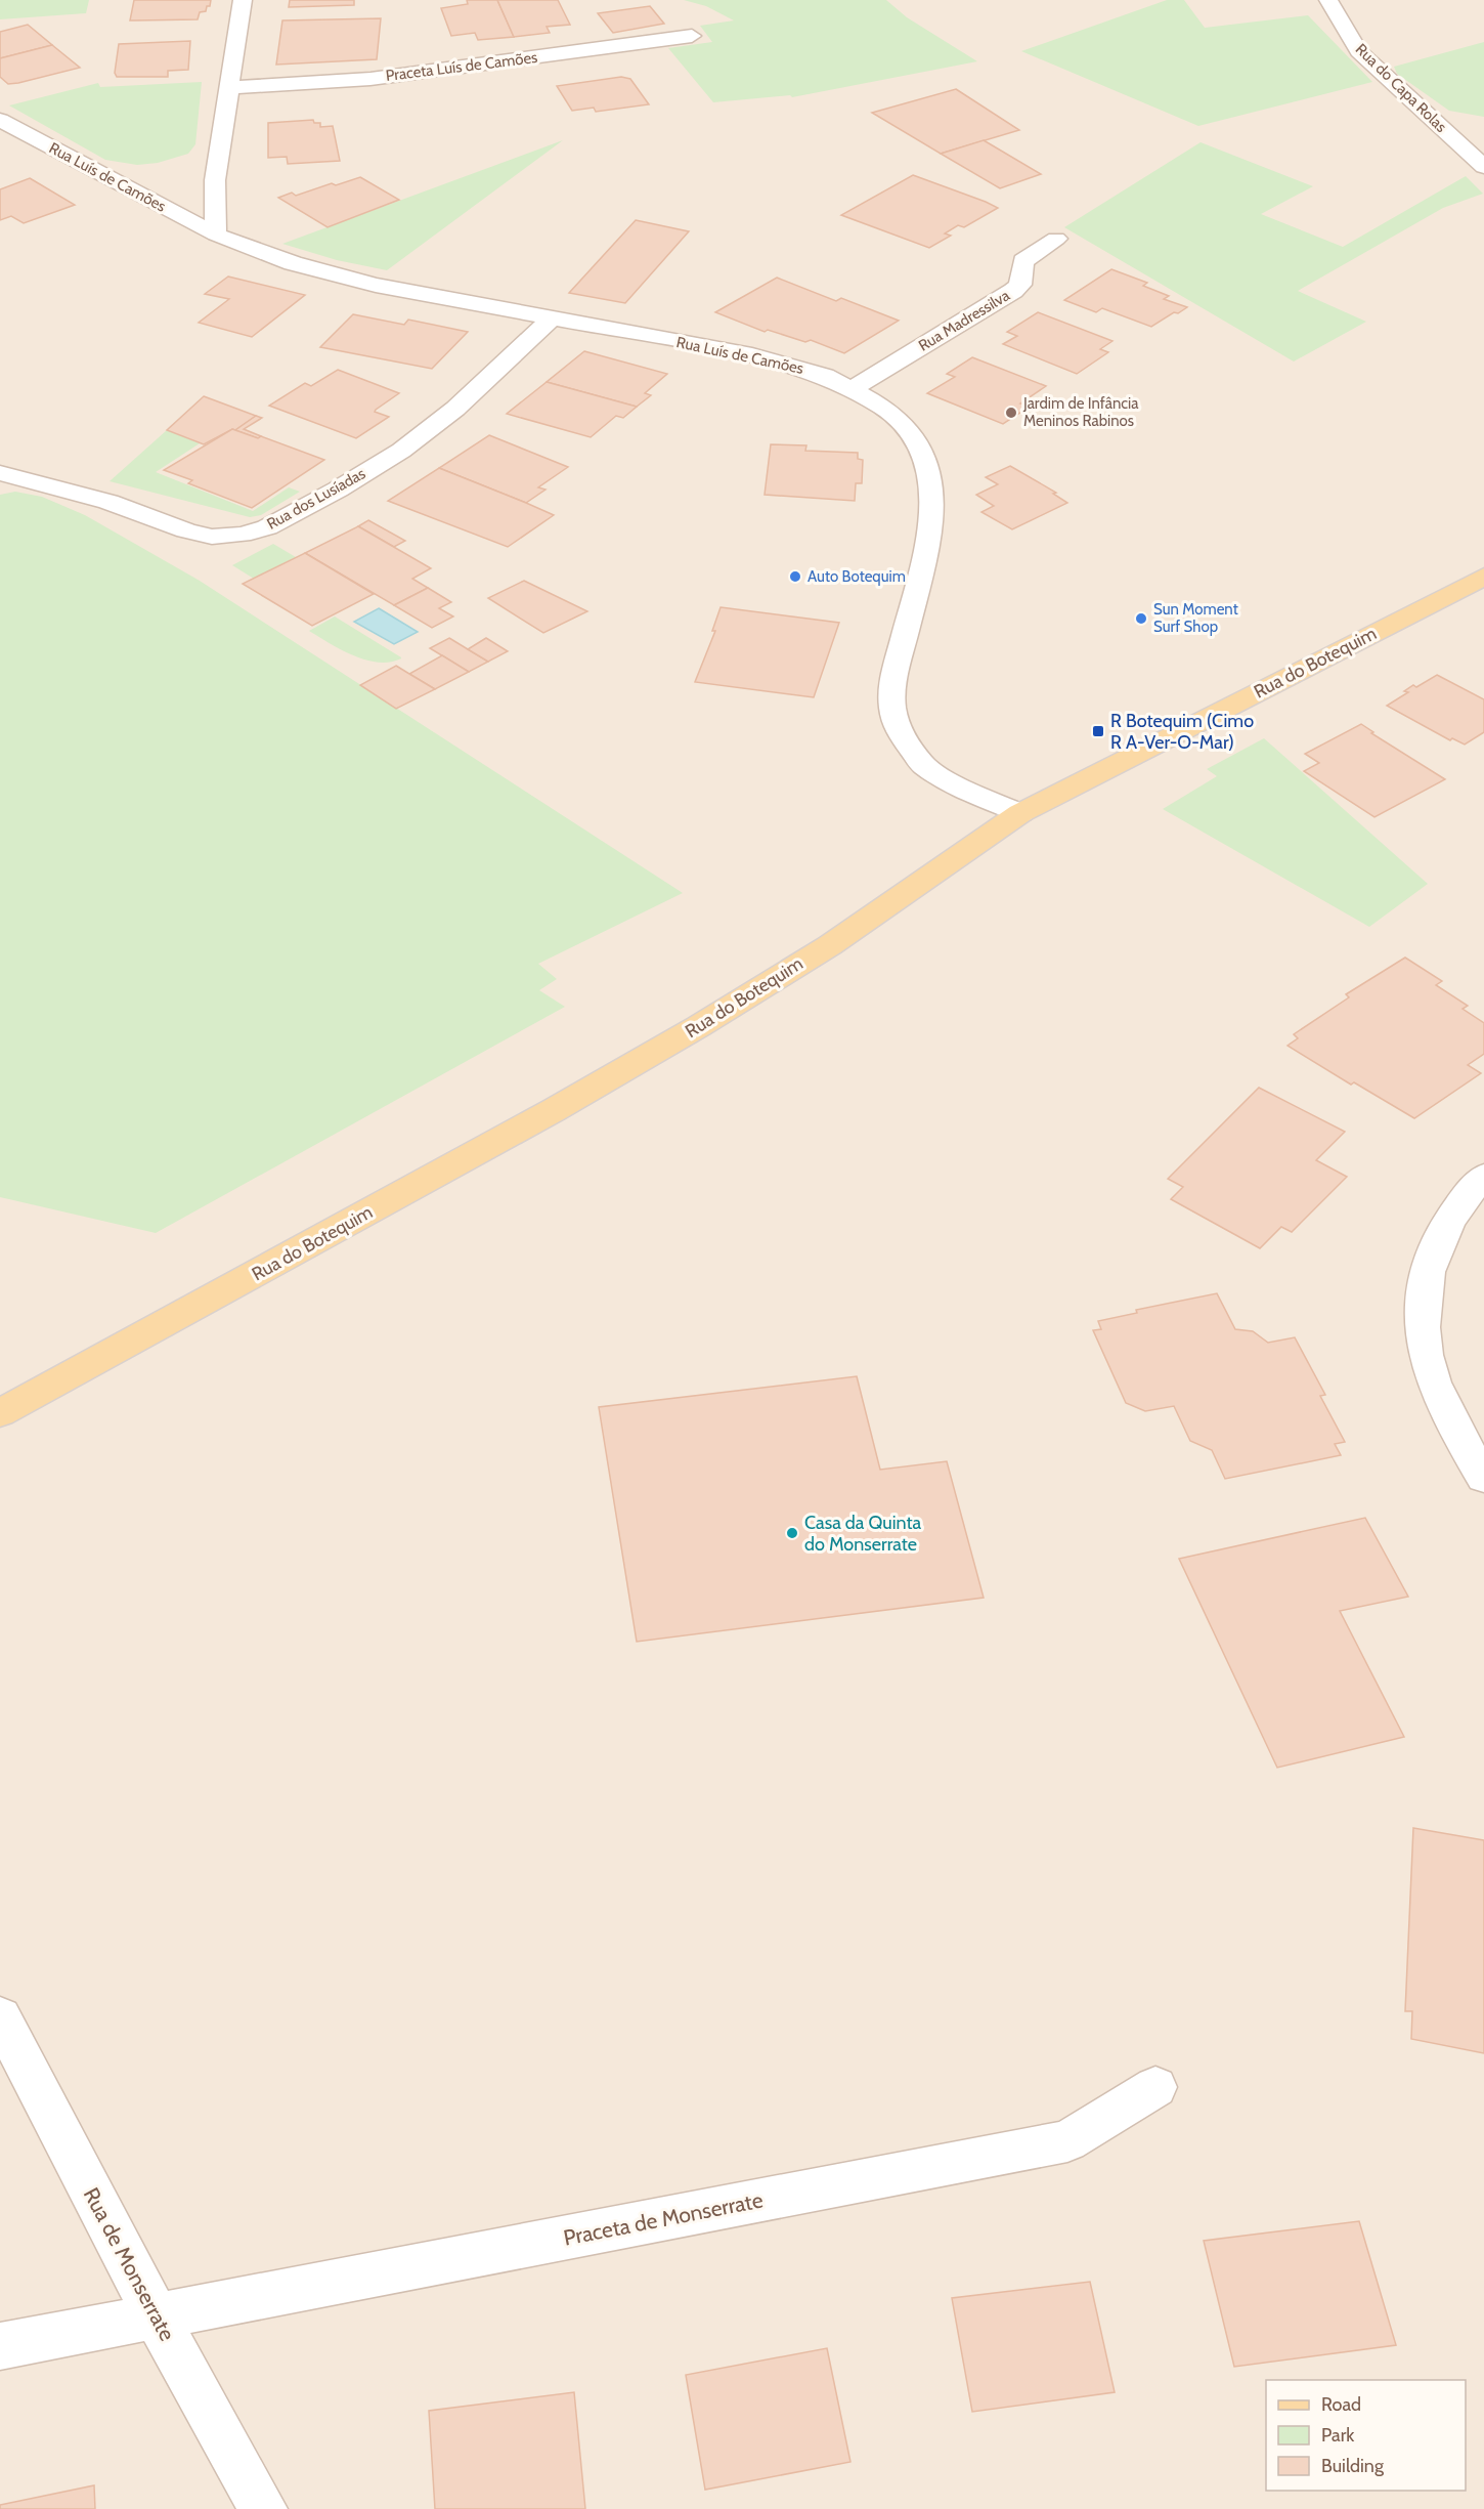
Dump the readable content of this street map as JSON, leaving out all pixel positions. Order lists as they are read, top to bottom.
{
  "streets": {
    "main road": ["Rua do Botequim"],
    "street": [
      "Praceta Luís de Camões",
      "Rua do Capa Rolas",
      "Rua Luís de Camões",
      "Rua Madressilva",
      "Rua dos Lusíadas",
      "Praceta de Monserrate",
      "Rua de Monserrate"
    ]
  },
  "crossings": [
    ["Rua Luís de Camões", "Rua Madressilva"],
    ["Rua Luís de Camões", "Rua dos Lusíadas"],
    ["Rua Luís de Camões", "Rua do Botequim"],
    ["Praceta de Monserrate", "Rua de Monserrate"]
  ],
  "places": {
    "other": [
      "Jardim de Infância Meninos Rabinos",
      "Auto Botequim",
      "Sun Moment Surf Shop",
      "Casa da Quinta do Monserrate"
    ],
    "transit": ["R Botequim (Cimo R A-Ver-O-Mar)"]
  },
  "legend": ["Road", "Park", "Building"]
}
